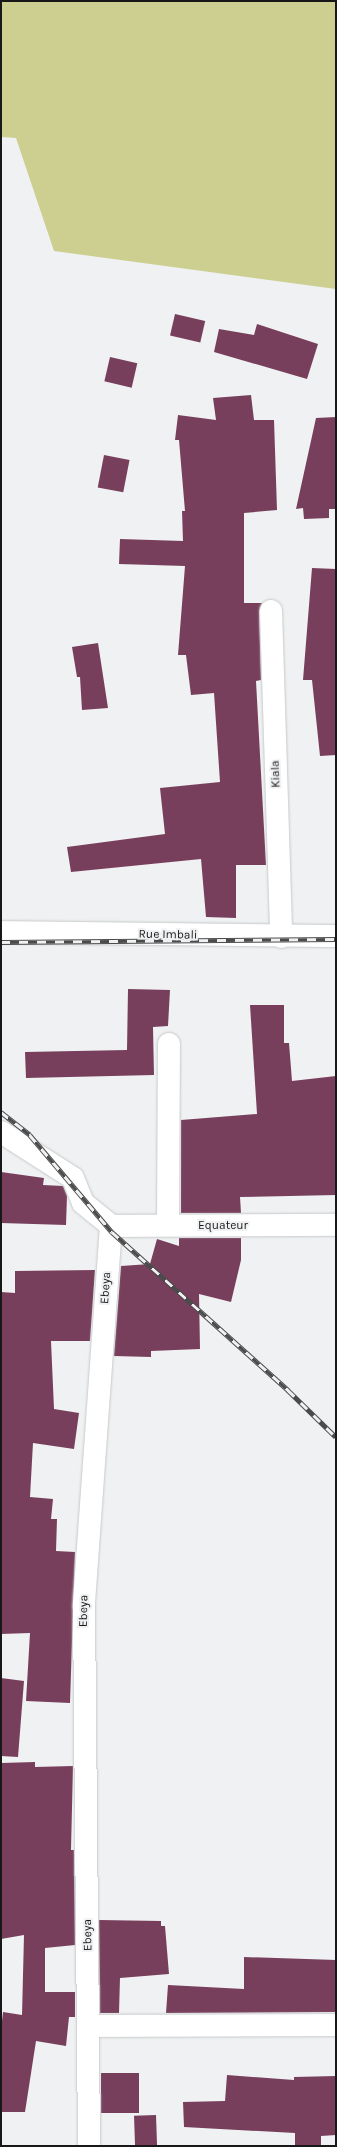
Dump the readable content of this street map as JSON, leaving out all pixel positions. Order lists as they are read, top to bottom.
{
  "streets": {
    "street": [
      "Kiala",
      "Rue Imbali",
      "Equateur",
      "Ebeya"
    ]
  },
  "crossings": [
    ["Kiala", "Rue Imbali"],
    ["Equateur", "Ebeya"]
  ]
}
